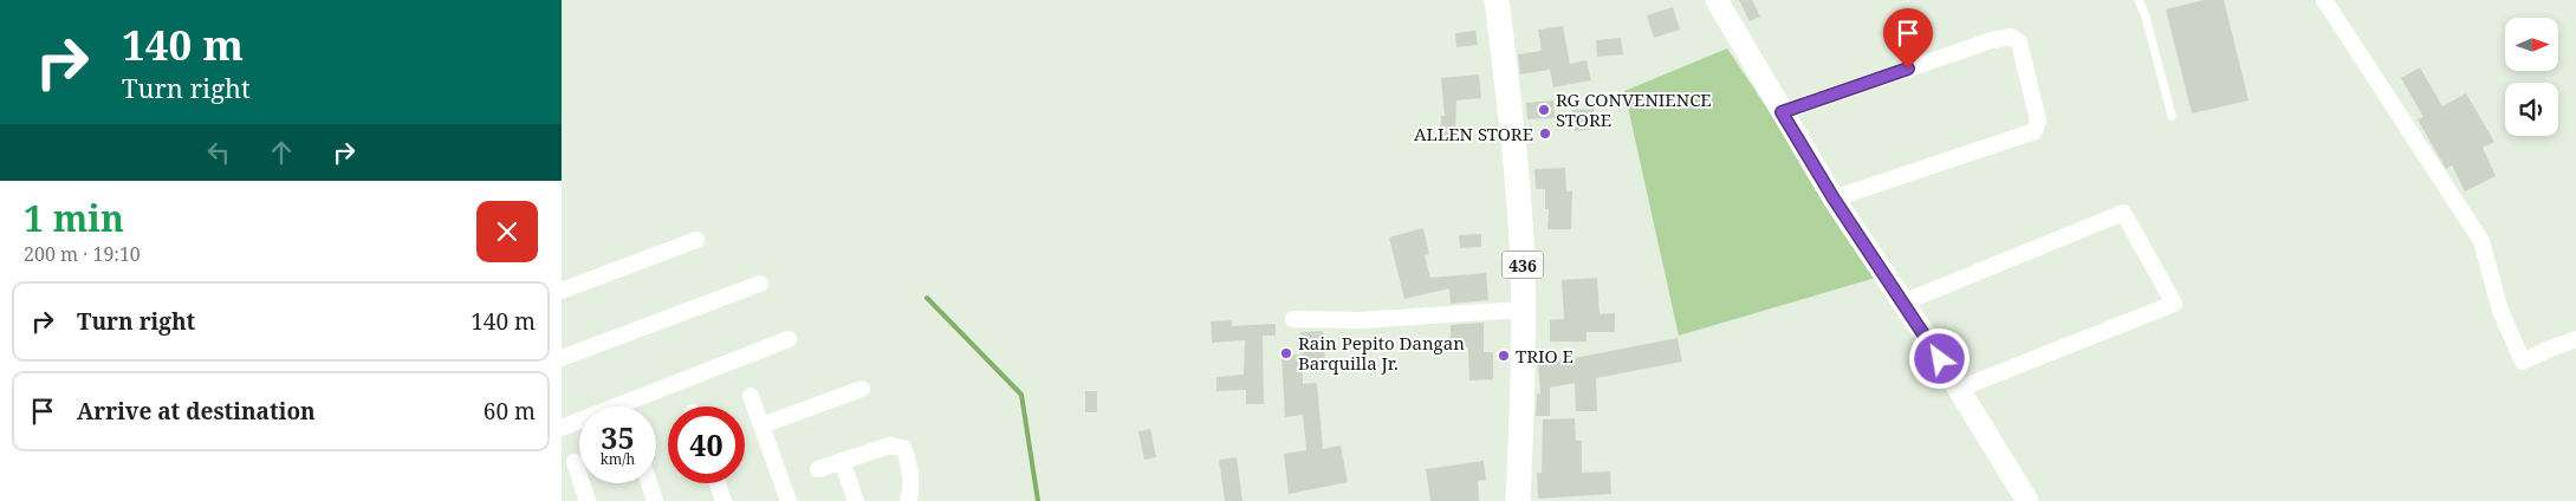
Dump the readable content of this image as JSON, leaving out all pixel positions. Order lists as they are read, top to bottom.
{
  "streets": {
    "main road": ["436"]
  },
  "places": [
    "RG CONVENIENCE STORE",
    "ALLEN STORE",
    "Rain Pepito Dangan Barquilla Jr.",
    "TRIO E"
  ],
  "north": "right",
  "page": {
    "turn": ["140 m", "Turn right"],
    "heading": ["1 min", "200 m · 19:10"],
    "list": [
      {
        "name": "Turn right",
        "value": "140 m"
      },
      {
        "name": "Arrive at destination",
        "value": "60 m"
      }
    ],
    "speed": "35 km/h",
    "limit": "40"
  }
}
